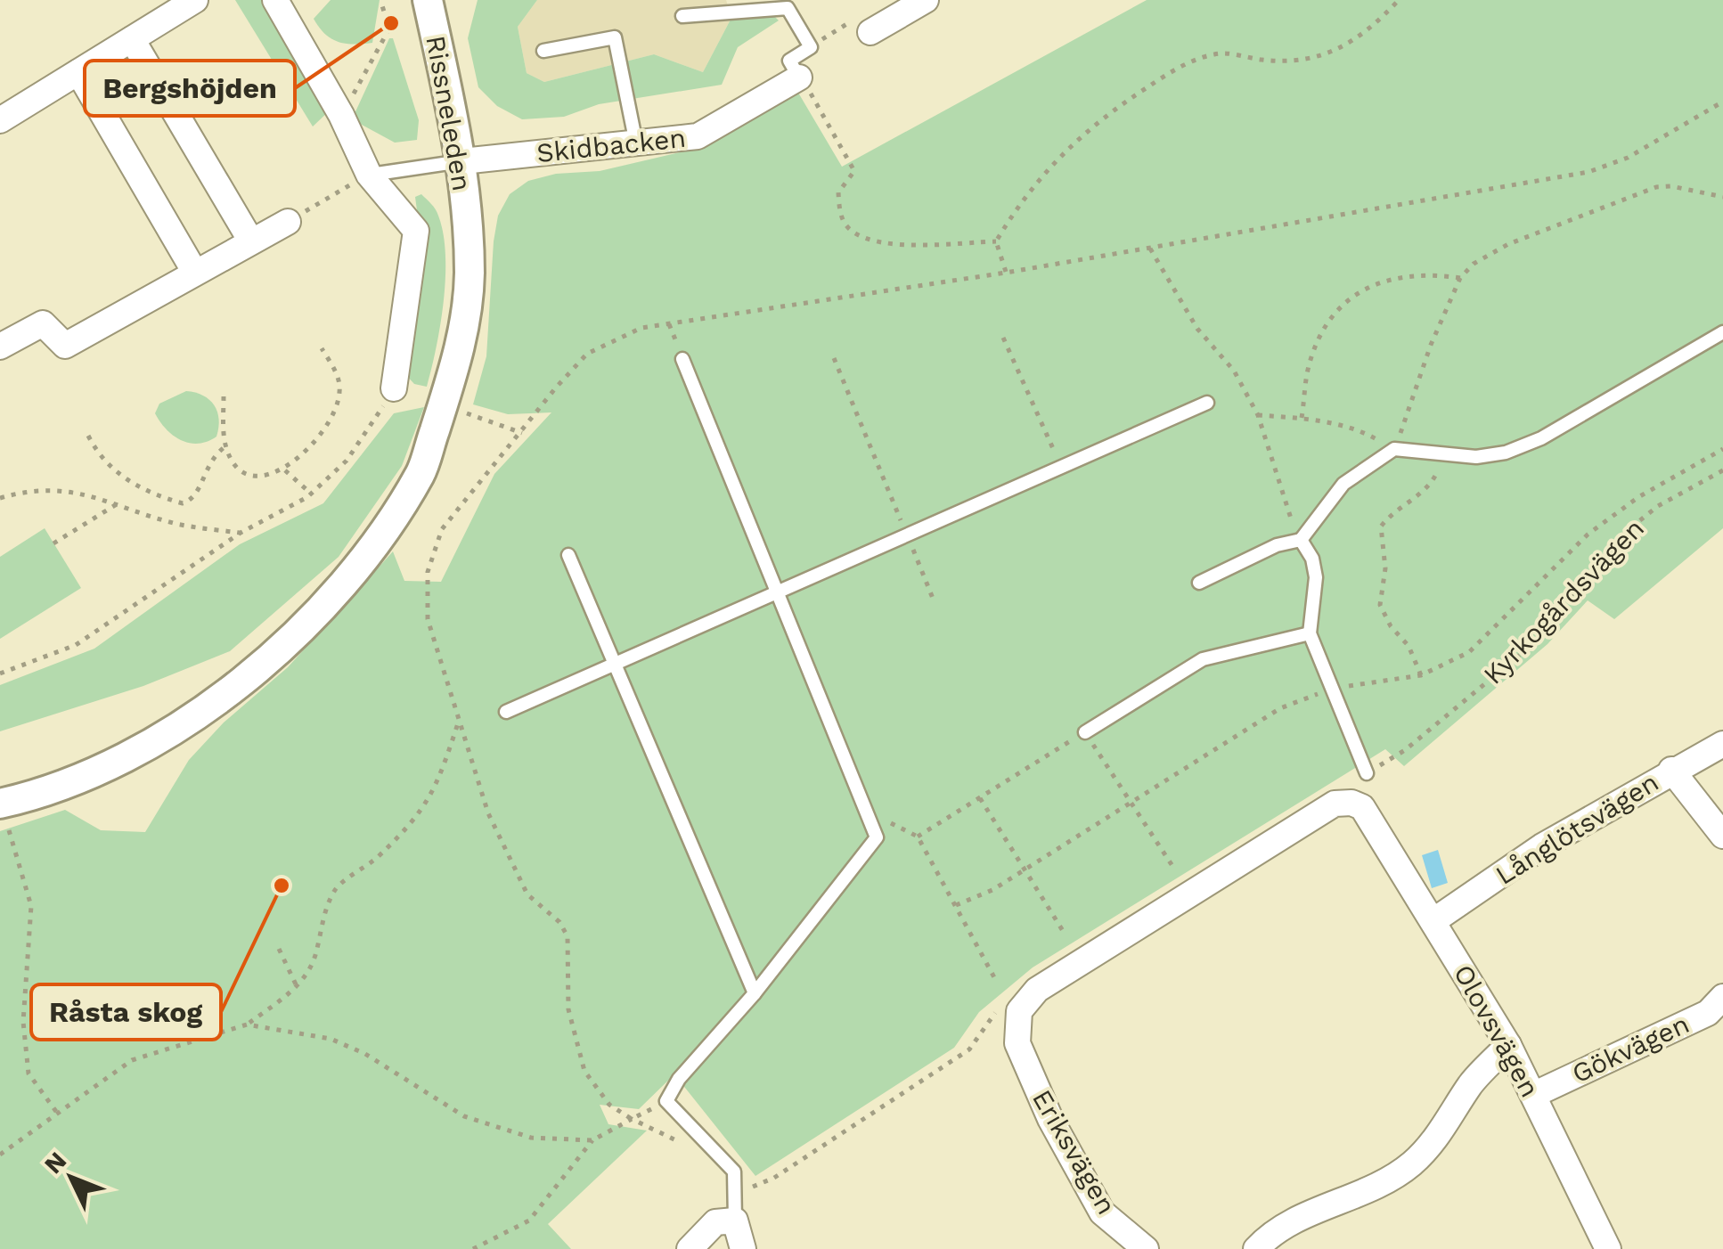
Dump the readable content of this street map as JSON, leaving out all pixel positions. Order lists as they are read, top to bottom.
{
  "streets": {
    "street": [
      "Rissneleden",
      "Skidbacken",
      "Långlötsvägen",
      "Olovsvägen",
      "Gökvägen",
      "Eriksvägen"
    ],
    "path": ["Kyrkogårdsvägen"]
  },
  "crossings": [
    ["Rissneleden", "Skidbacken"],
    ["Långlötsvägen", "Olovsvägen"],
    ["Olovsvägen", "Gökvägen"],
    ["Olovsvägen", "Eriksvägen"]
  ],
  "places": ["Bergshöjden", "Råsta skog"],
  "north": "top left"
}
